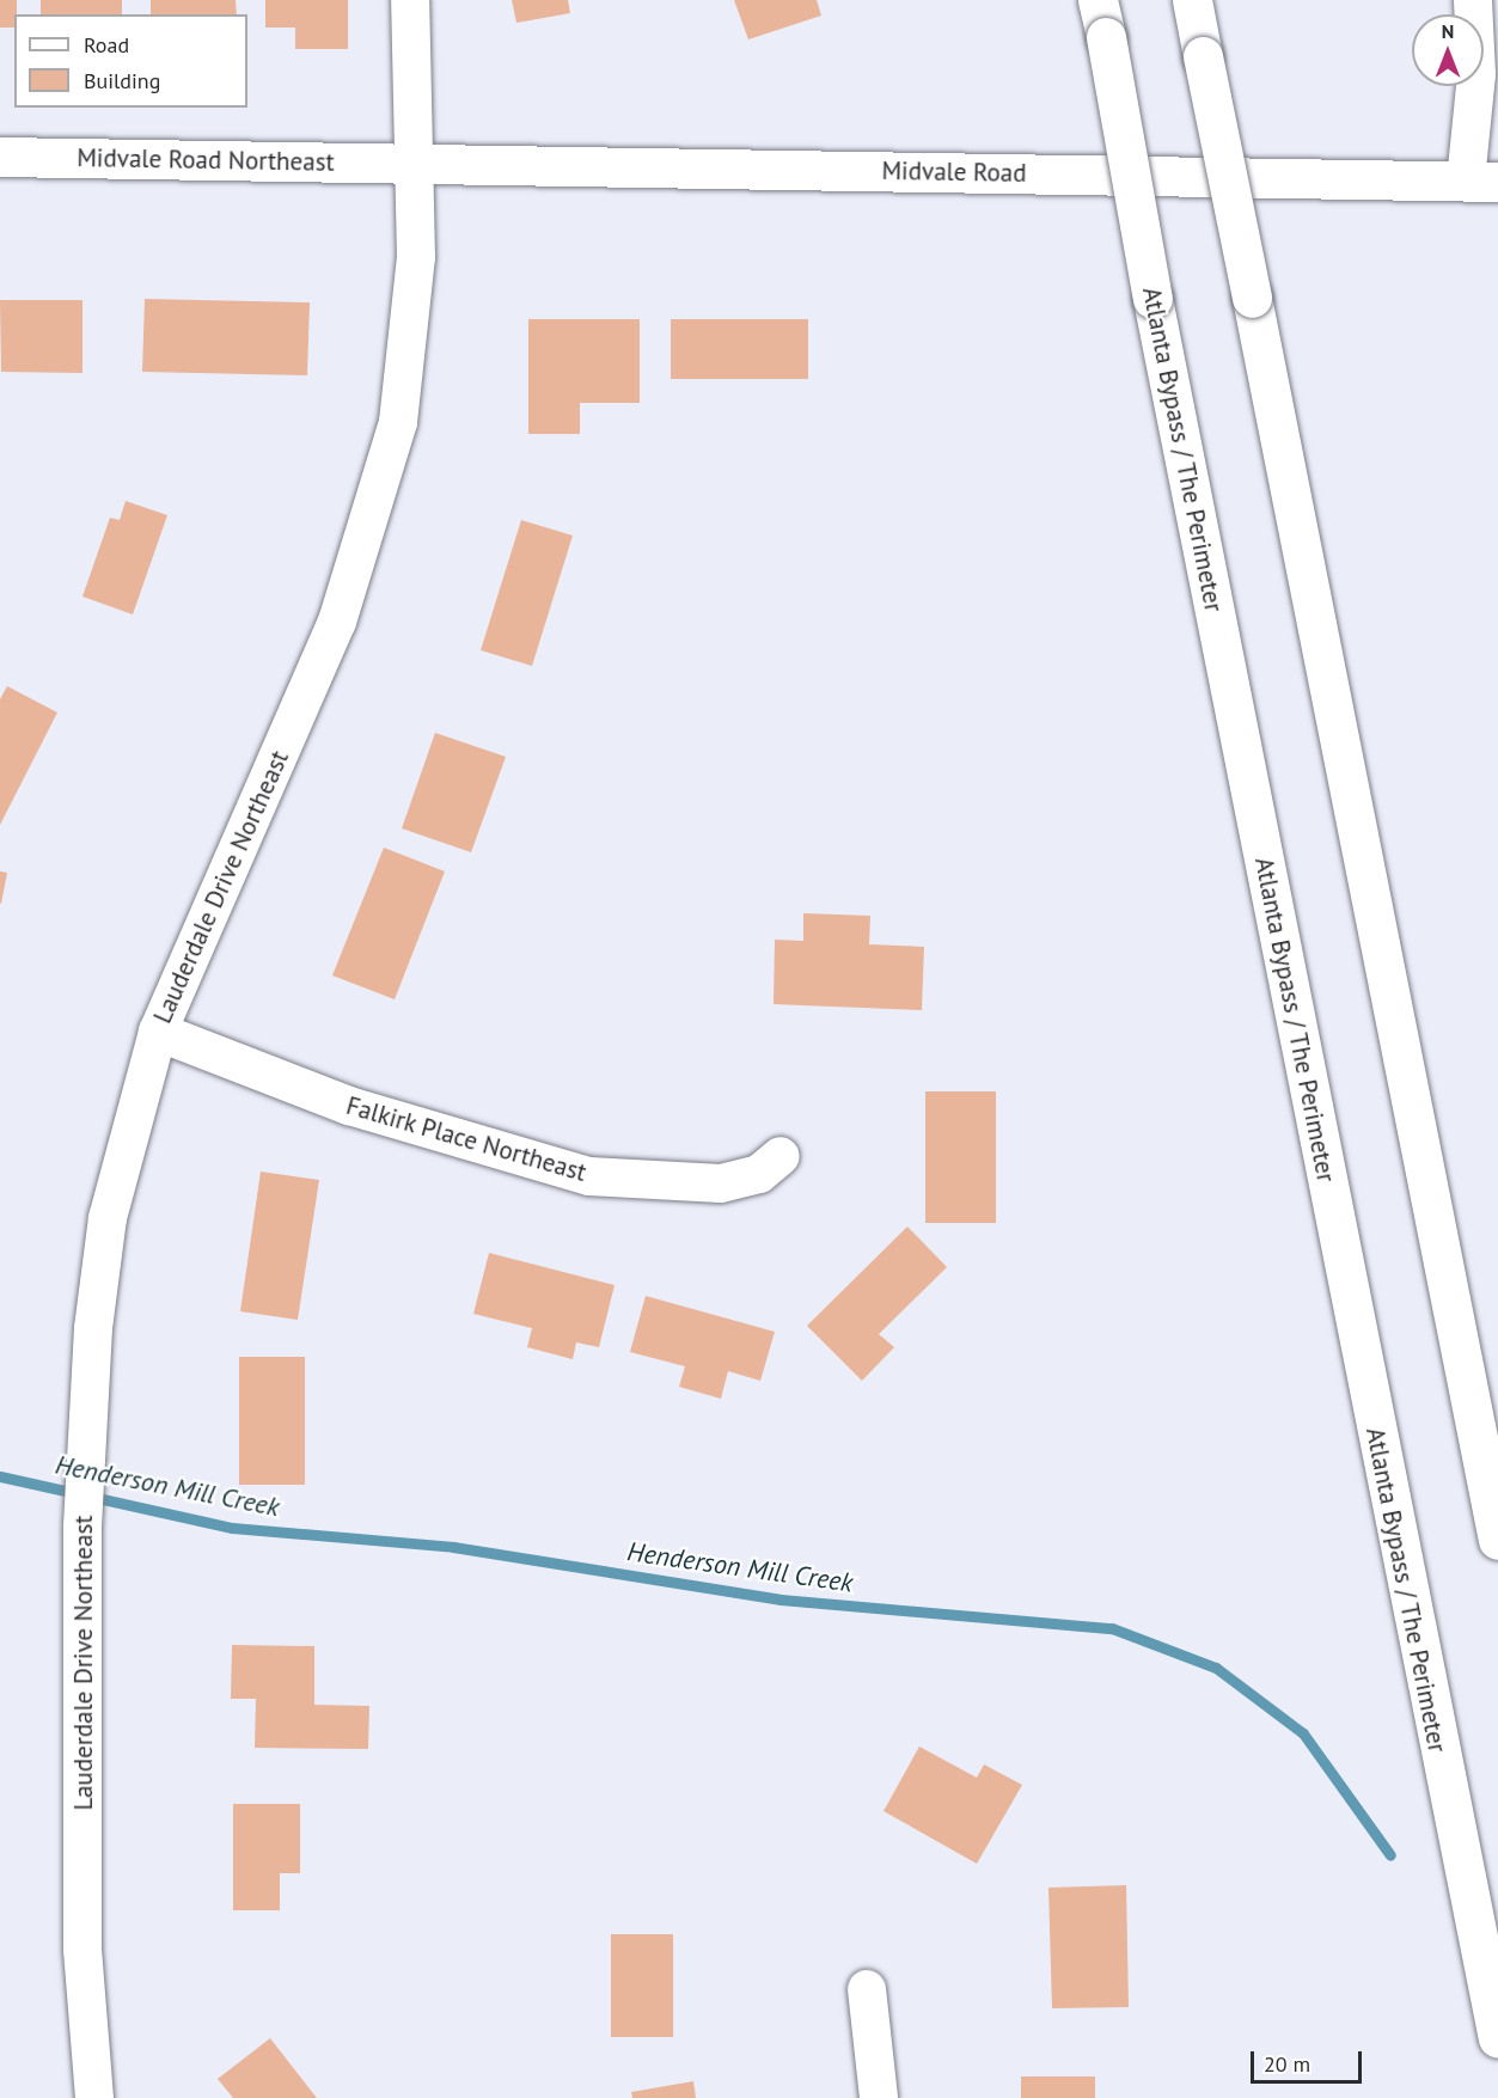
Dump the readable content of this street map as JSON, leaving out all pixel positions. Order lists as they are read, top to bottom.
{
  "streets": {
    "main road": ["Midvale Road Northeast", "Midvale Road", "Atlanta Bypass / The Perimeter"],
    "street": ["Lauderdale Drive Northeast", "Falkirk Place Northeast"]
  },
  "crossings": [
    ["Midvale Road Northeast", "Midvale Road"],
    ["Midvale Road Northeast", "Lauderdale Drive Northeast"],
    ["Midvale Road", "Lauderdale Drive Northeast"],
    ["Lauderdale Drive Northeast", "Falkirk Place Northeast"]
  ],
  "water": ["Henderson Mill Creek"],
  "legend": ["Road", "Building"],
  "scale_bar": "20 m",
  "north": "top"
}
